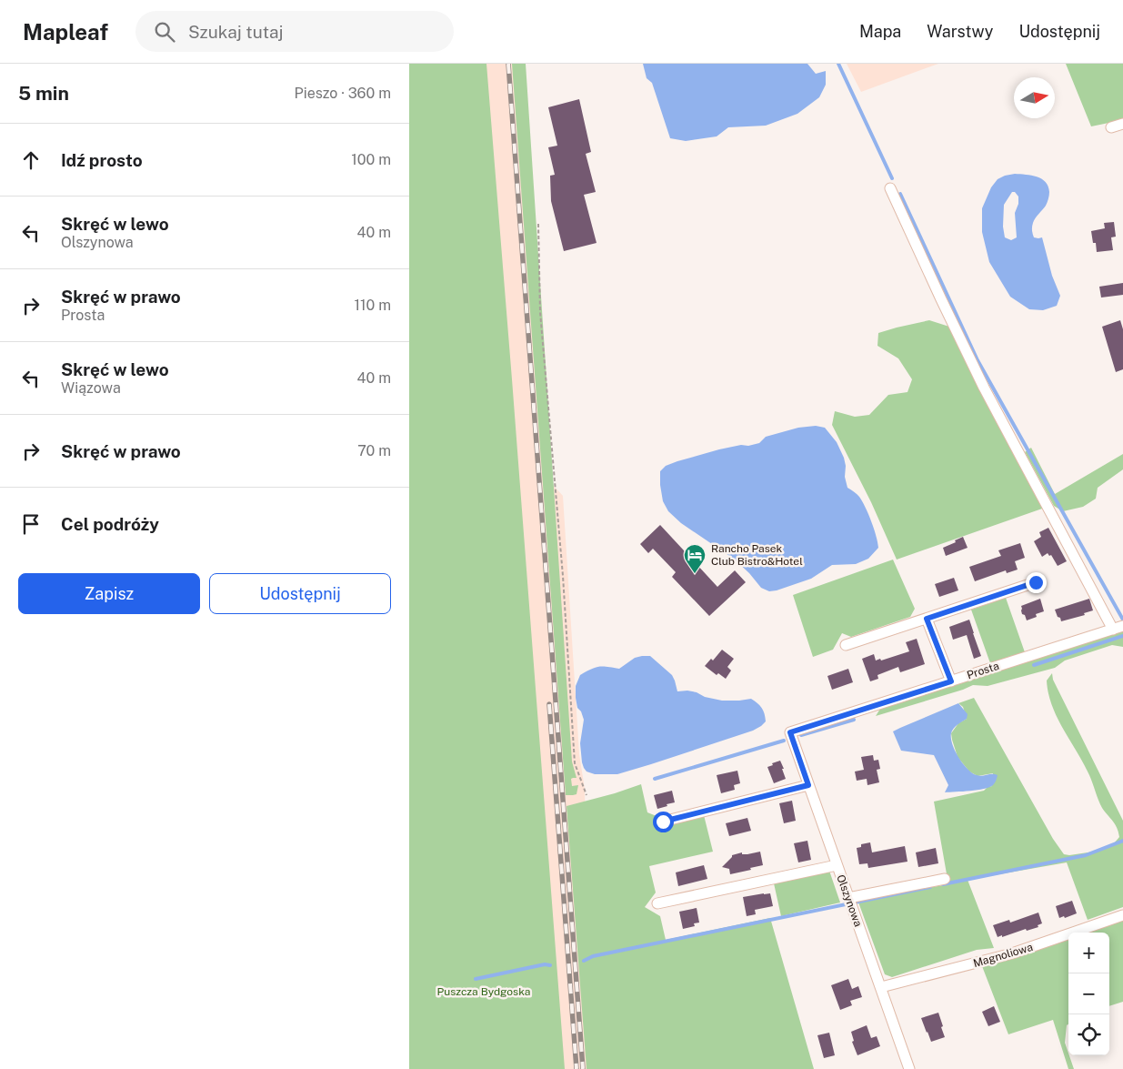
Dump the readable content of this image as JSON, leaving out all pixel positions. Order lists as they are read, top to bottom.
{
  "streets": {
    "street": ["Prosta", "Olszynowa", "Magnoliowa"]
  },
  "crossings": [
    ["Prosta", "Olszynowa"],
    ["Olszynowa", "Magnoliowa"]
  ],
  "parks": ["Puszcza Bydgoska"],
  "places": {
    "hotel": ["Rancho Pasek Club Bistro&Hotel"]
  },
  "north": "right",
  "page": {
    "header": "Mapleaf",
    "search": "Szukaj tutaj",
    "nav": ["Mapa", "Warstwy", "Udostępnij"],
    "heading": ["5 min", "Pieszo · 360 m"],
    "list": [
      ["Idź prosto", "100 m"],
      ["Skręć w lewo", "Olszynowa", "40 m"],
      ["Skręć w prawo", "Prosta", "110 m"],
      ["Skręć w lewo", "Wiązowa", "40 m"],
      ["Skręć w prawo", "70 m"],
      "Cel podróży"
    ],
    "buttons": ["Zapisz", "Udostępnij"],
    "map_buttons": ["+", "−"]
  }
}
